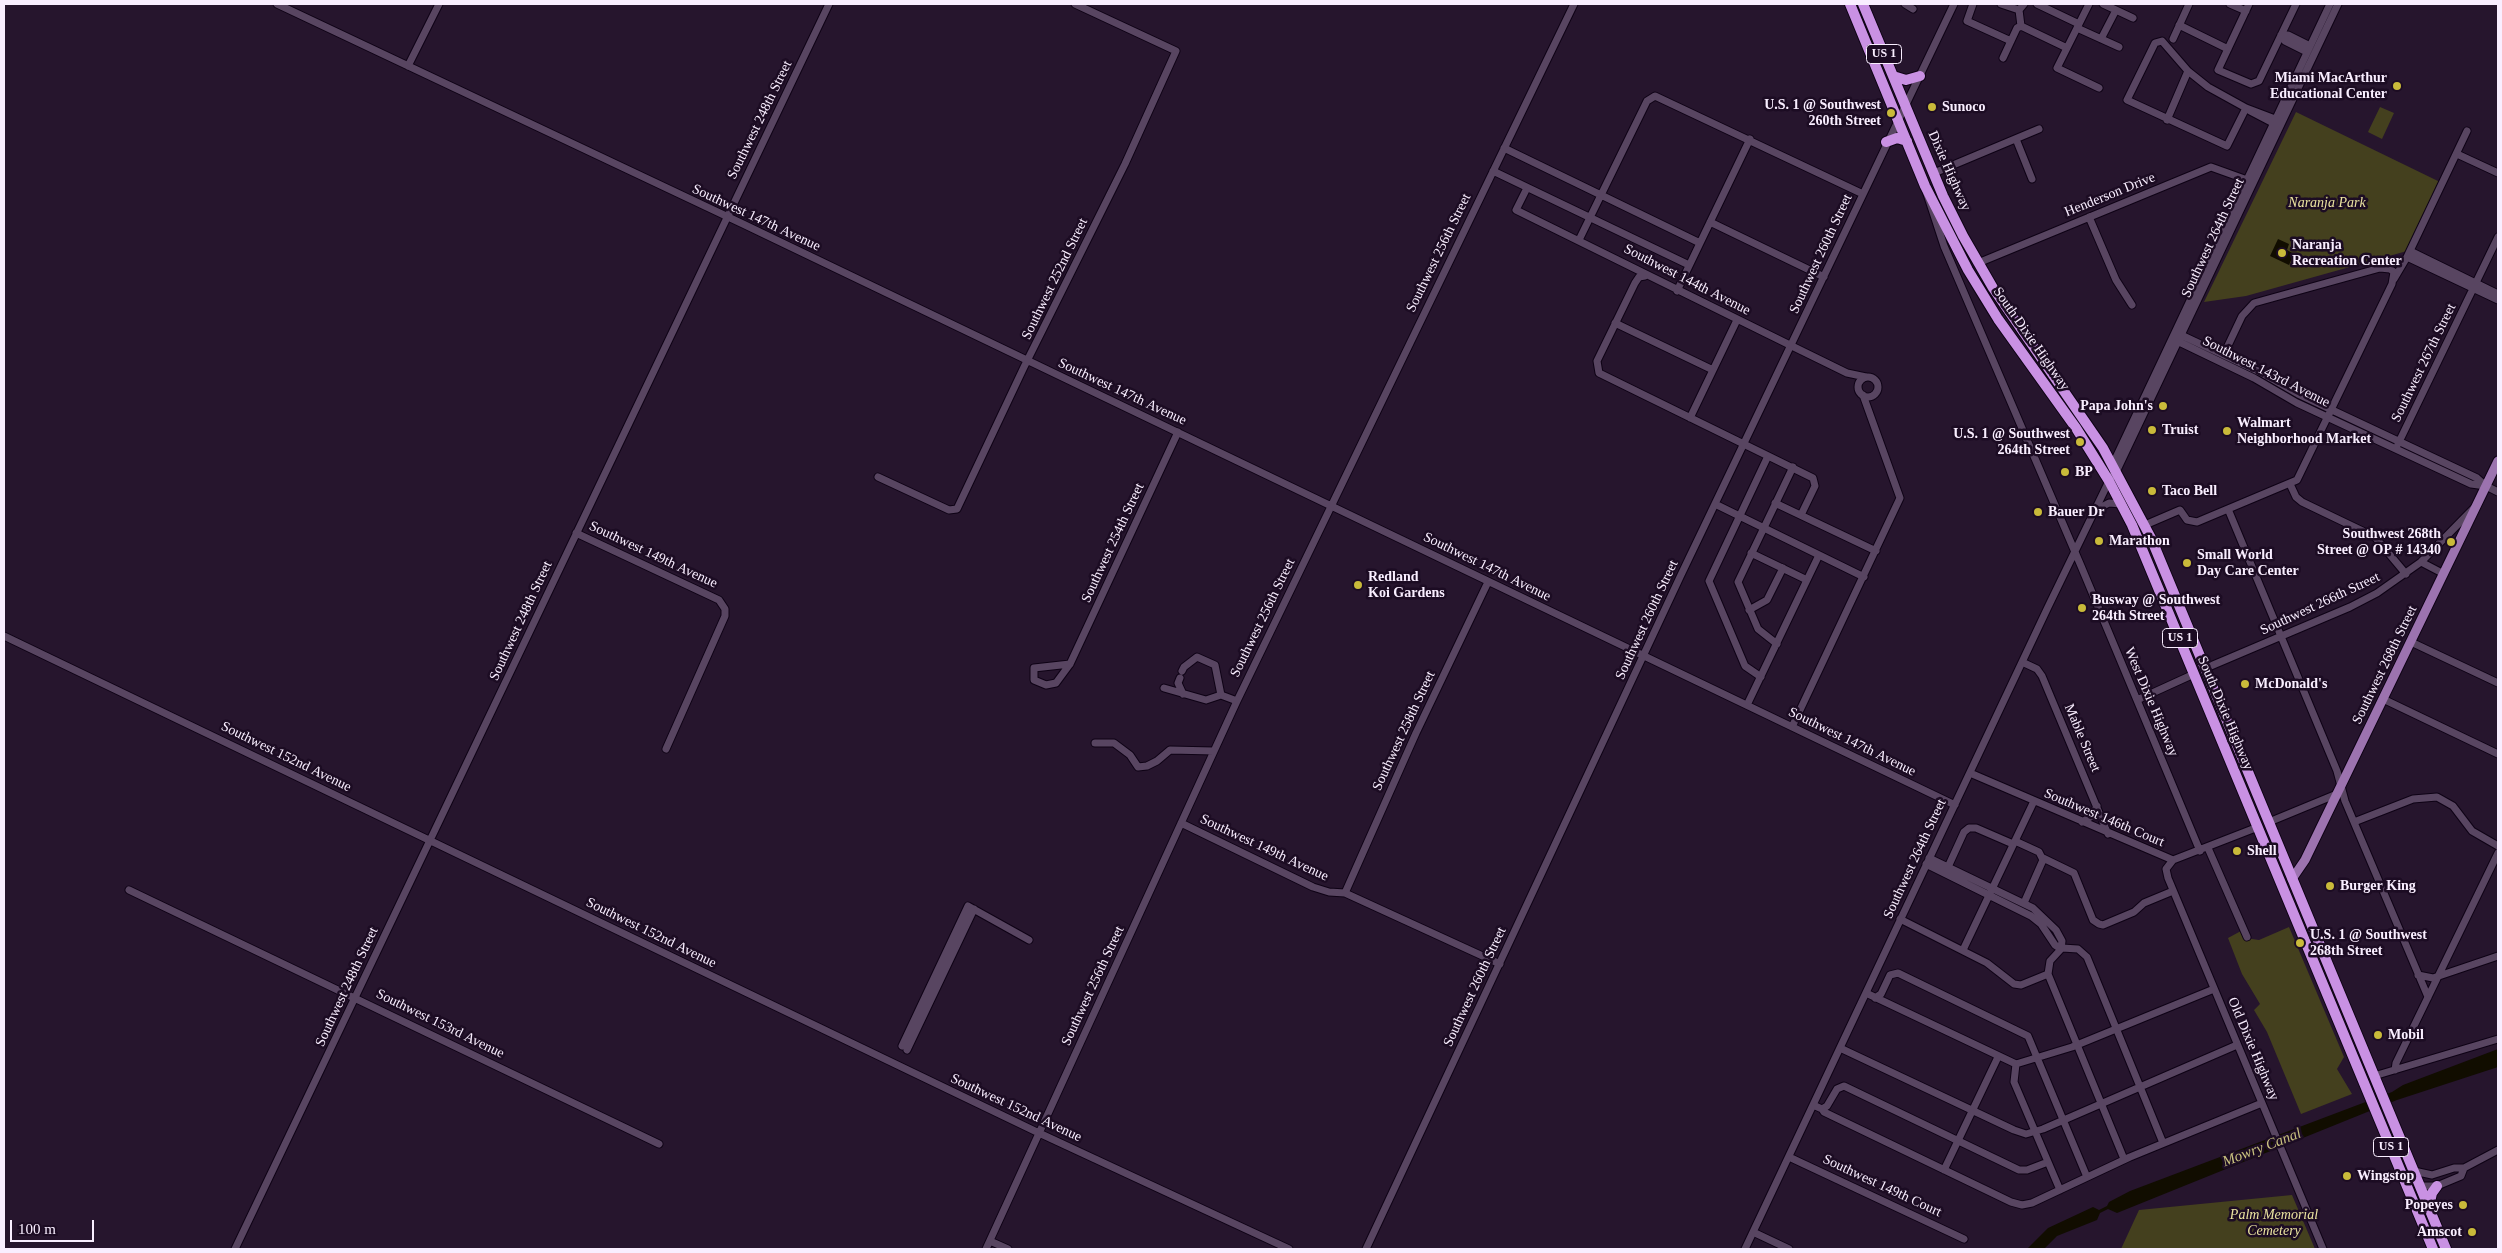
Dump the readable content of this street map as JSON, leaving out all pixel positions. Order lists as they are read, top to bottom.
{
  "streets": {
    "highway": ["US 1", "Dixie Highway", "South Dixie Highway"],
    "main road": ["Southwest 268th Street"],
    "street": [
      "Southwest 248th Street",
      "Henderson Drive",
      "Southwest 147th Avenue",
      "Southwest 264th Street",
      "Southwest 256th Street",
      "Southwest 260th Street",
      "Southwest 252nd Street",
      "Southwest 144th Avenue",
      "Southwest 267th Street",
      "Southwest 143rd Avenue",
      "Southwest 254th Street",
      "Southwest 149th Avenue",
      "Southwest 266th Street",
      "West Dixie Highway",
      "Southwest 258th Street",
      "Mable Street",
      "Southwest 152nd Avenue",
      "Southwest 146th Court",
      "Southwest 153rd Avenue",
      "Old Dixie Highway",
      "Southwest 149th Court"
    ]
  },
  "crossings": [
    ["US 1", "South Dixie Highway"],
    ["Southwest 248th Street", "Southwest 147th Avenue"],
    ["Southwest 248th Street", "Southwest 149th Avenue"],
    ["Southwest 248th Street", "Southwest 152nd Avenue"],
    ["Southwest 248th Street", "Southwest 153rd Avenue"],
    ["Dixie Highway", "Henderson Drive"],
    ["Dixie Highway", "Southwest 260th Street"],
    ["Dixie Highway", "South Dixie Highway"],
    ["Dixie Highway", "West Dixie Highway"],
    ["Henderson Drive", "Southwest 264th Street"],
    ["Henderson Drive", "South Dixie Highway"],
    ["Southwest 147th Avenue", "Southwest 264th Street"],
    ["Southwest 147th Avenue", "Southwest 256th Street"],
    ["Southwest 147th Avenue", "Southwest 260th Street"],
    ["Southwest 147th Avenue", "Southwest 252nd Street"],
    ["Southwest 147th Avenue", "Southwest 254th Street"],
    ["Southwest 147th Avenue", "Southwest 258th Street"],
    ["Southwest 264th Street", "South Dixie Highway"],
    ["Southwest 264th Street", "Southwest 143rd Avenue"],
    ["Southwest 264th Street", "West Dixie Highway"],
    ["Southwest 264th Street", "Mable Street"],
    ["Southwest 264th Street", "Southwest 146th Court"],
    ["Southwest 264th Street", "Southwest 149th Court"],
    ["Southwest 256th Street", "Southwest 149th Avenue"],
    ["Southwest 256th Street", "Southwest 152nd Avenue"],
    ["Southwest 260th Street", "Southwest 144th Avenue"],
    ["Southwest 260th Street", "Southwest 149th Avenue"],
    ["South Dixie Highway", "Southwest 266th Street"],
    ["South Dixie Highway", "Southwest 268th Street"],
    ["South Dixie Highway", "West Dixie Highway"],
    ["South Dixie Highway", "Southwest 146th Court"],
    ["Southwest 267th Street", "Southwest 143rd Avenue"],
    ["Southwest 143rd Avenue", "Southwest 268th Street"],
    ["Southwest 149th Avenue", "Southwest 258th Street"],
    ["Southwest 266th Street", "Southwest 268th Street"],
    ["West Dixie Highway", "Southwest 146th Court"],
    ["Mable Street", "Southwest 146th Court"],
    ["Southwest 146th Court", "Old Dixie Highway"]
  ],
  "water": ["Mowry Canal"],
  "parks": ["Naranja Park", "Palm Memorial Cemetery"],
  "places": [
    "Miami MacArthur Educational Center",
    "Sunoco",
    "U.S. 1 @ Southwest 260th Street",
    "Naranja Recreation Center",
    "Papa John's",
    "Truist",
    "Walmart Neighborhood Market",
    "U.S. 1 @ Southwest 264th Street",
    "BP",
    "Taco Bell",
    "Bauer Dr",
    "Marathon",
    "Southwest 268th Street @ OP # 14340",
    "Small World Day Care Center",
    "Redland Koi Gardens",
    "Busway @ Southwest 264th Street",
    "McDonald's",
    "Shell",
    "Burger King",
    "U.S. 1 @ Southwest 268th Street",
    "Mobil",
    "Wingstop",
    "Popeyes",
    "Amscot"
  ],
  "scale_bar": "100 m"
}
